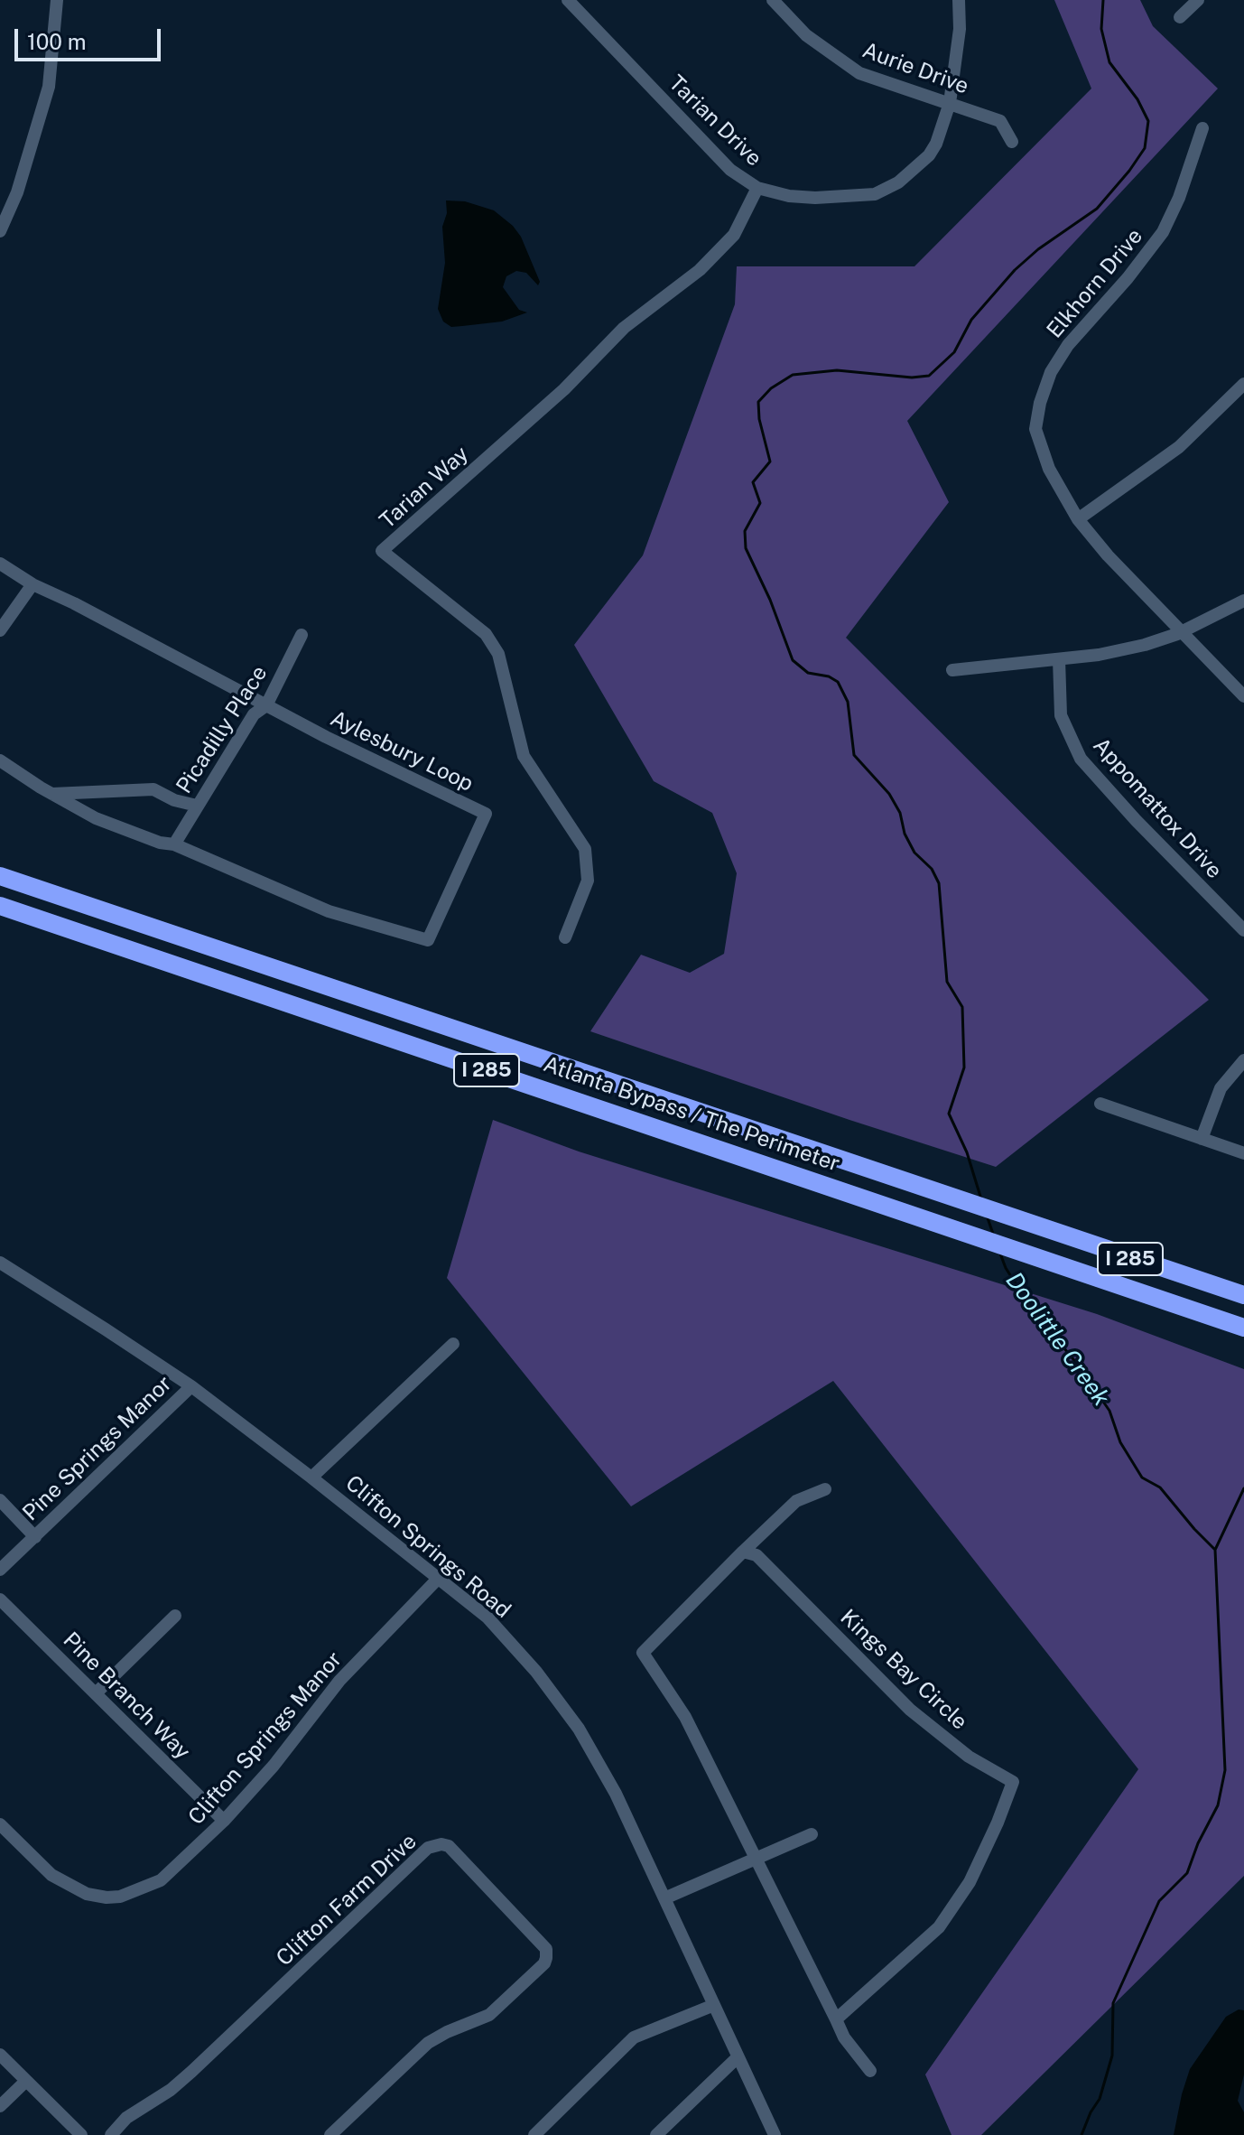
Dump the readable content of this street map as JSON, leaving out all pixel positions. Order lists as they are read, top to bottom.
{
  "streets": {
    "highway": ["I 285", "Atlanta Bypass / The Perimeter"],
    "street": [
      "Aurie Drive",
      "Tarian Drive",
      "Elkhorn Drive",
      "Tarian Way",
      "Picadilly Place",
      "Aylesbury Loop",
      "Appomattox Drive",
      "Pine Springs Manor",
      "Clifton Springs Road",
      "Kings Bay Circle",
      "Pine Branch Way",
      "Clifton Springs Manor",
      "Clifton Farm Drive"
    ]
  },
  "crossings": [
    ["Aurie Drive", "Tarian Drive"],
    ["Tarian Drive", "Tarian Way"],
    ["Picadilly Place", "Aylesbury Loop"],
    ["Pine Springs Manor", "Clifton Springs Road"],
    ["Clifton Springs Road", "Clifton Springs Manor"],
    ["Pine Branch Way", "Clifton Springs Manor"]
  ],
  "water": ["Doolittle Creek"],
  "scale_bar": "100 m"
}
